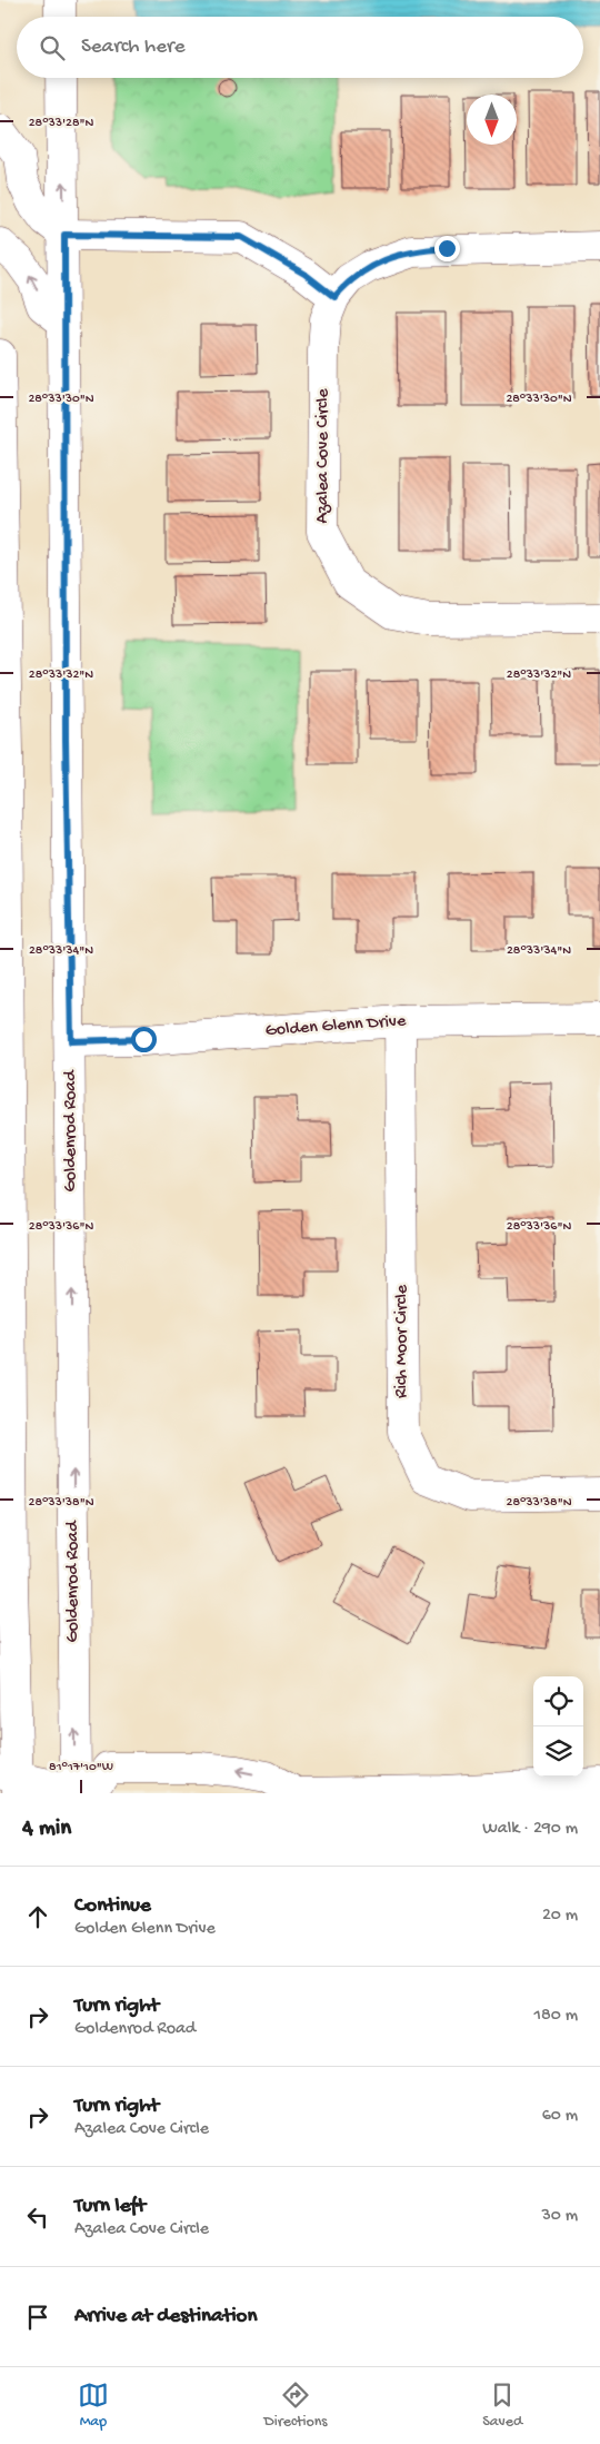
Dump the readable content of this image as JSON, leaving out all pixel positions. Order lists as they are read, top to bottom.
{
  "streets": {
    "main road": [
      "Azalea Cove Circle",
      "Golden Glenn Drive",
      "Goldenrod Road",
      "Rich Moor Circle"
    ]
  },
  "crossings": [
    ["Golden Glenn Drive", "Goldenrod Road"],
    ["Golden Glenn Drive", "Rich Moor Circle"]
  ],
  "north": "bottom",
  "page": {
    "search": "Search here",
    "heading": ["4 min", "Walk · 290 m"],
    "list": [
      ["Continue", "Golden Glenn Drive", "20 m"],
      ["Turn right", "Goldenrod Road", "180 m"],
      ["Turn right", "Azalea Cove Circle", "60 m"],
      ["Turn left", "Azalea Cove Circle", "30 m"],
      "Arrive at destination"
    ],
    "nav": ["Map", "Directions", "Saved"]
  },
  "coordinates": [
    "28°33'28\"N",
    "28°33'30\"N",
    "28°33'32\"N",
    "28°33'34\"N",
    "28°33'36\"N",
    "28°33'38\"N",
    "81°17'10\"W"
  ]
}
